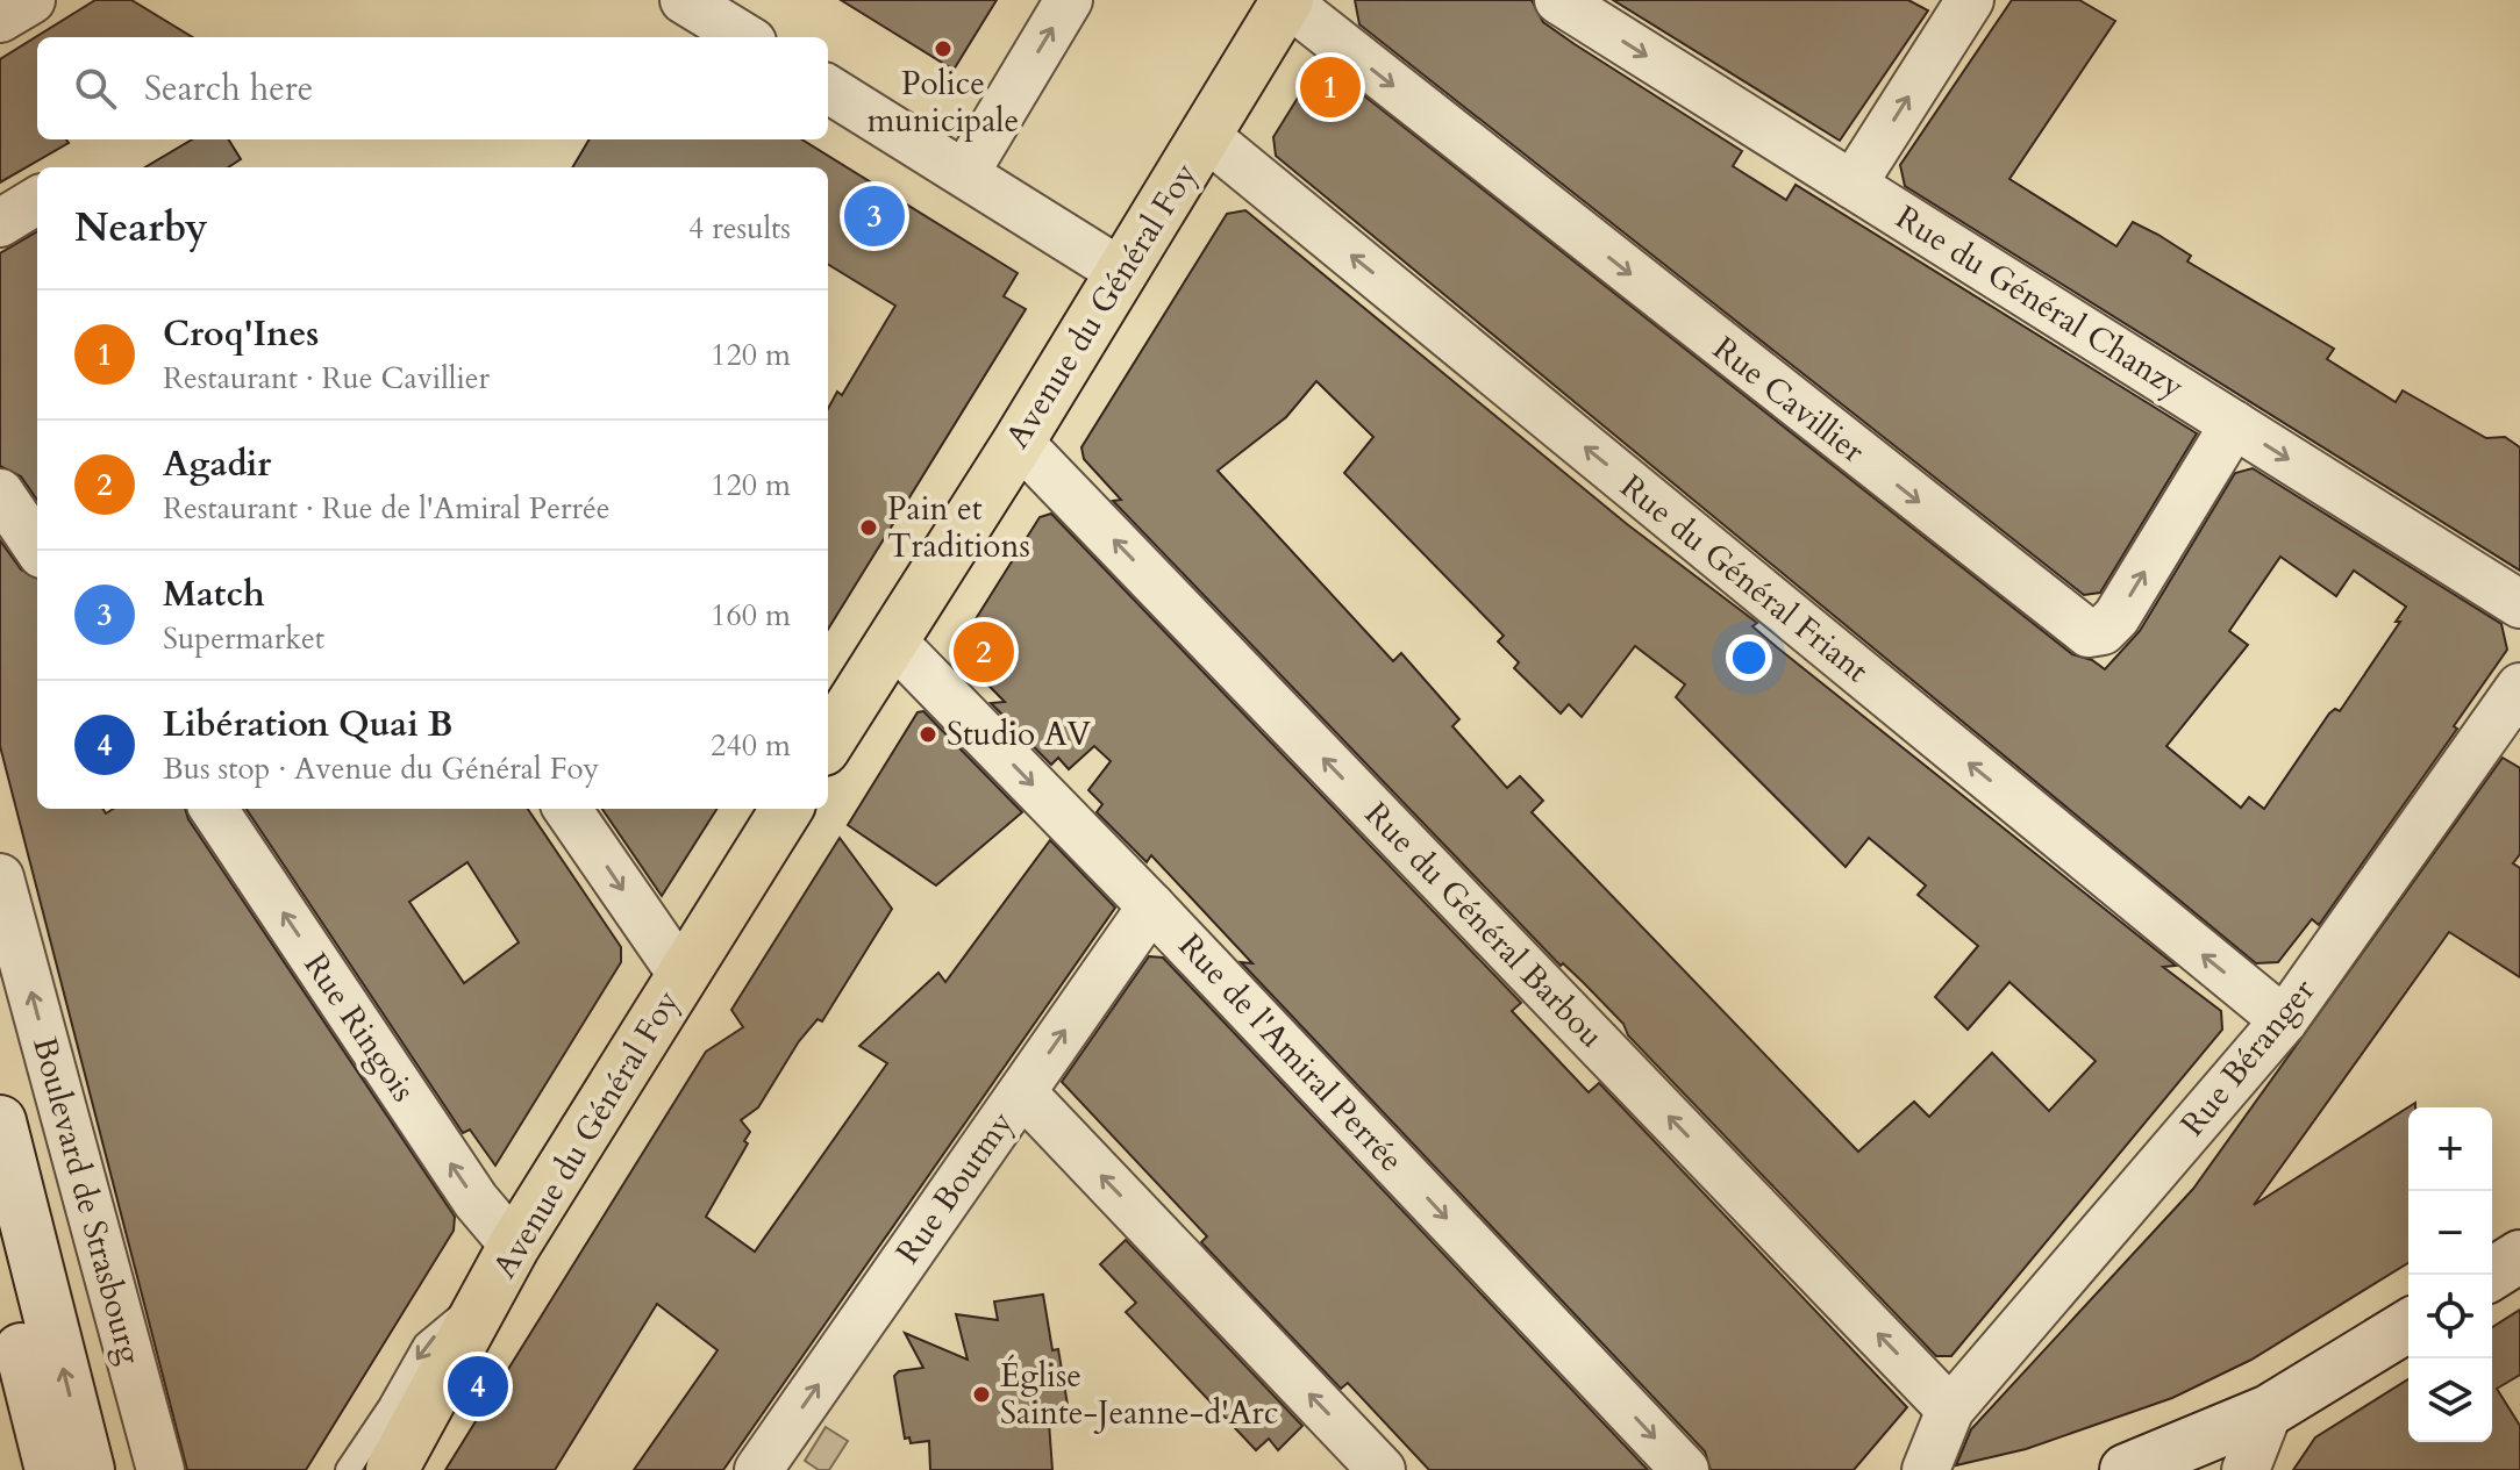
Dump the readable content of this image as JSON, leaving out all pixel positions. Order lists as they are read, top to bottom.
{
  "streets": {
    "main road": ["Avenue du Général Foy", "Boulevard de Strasbourg"],
    "street": [
      "Rue du Général Chanzy",
      "Rue Cavillier",
      "Rue du Général Friant",
      "Rue du Général Barbou",
      "Rue Ringois",
      "Rue de l'Amiral Perrée",
      "Rue Béranger",
      "Rue Boutmy"
    ]
  },
  "crossings": [
    ["Rue du Général Chanzy", "Rue Cavillier"],
    ["Avenue du Général Foy", "Rue Cavillier"],
    ["Avenue du Général Foy", "Rue du Général Friant"],
    ["Avenue du Général Foy", "Rue du Général Barbou"],
    ["Avenue du Général Foy", "Rue Ringois"],
    ["Avenue du Général Foy", "Rue de l'Amiral Perrée"],
    ["Rue du Général Friant", "Rue Béranger"],
    ["Rue du Général Barbou", "Rue Béranger"],
    ["Rue de l'Amiral Perrée", "Rue Boutmy"]
  ],
  "one_way": [
    "Rue du Général Chanzy",
    "Rue Cavillier",
    "Rue du Général Friant",
    "Rue du Général Barbou",
    "Rue Boutmy",
    "Boulevard de Strasbourg"
  ],
  "places": [
    "Police municipale",
    "Pain et Traditions",
    "Studio AV",
    "Église Sainte-Jeanne-d'Arc"
  ],
  "page": {
    "search": "Search here",
    "pins": [
      "1",
      "3",
      "2",
      "4"
    ],
    "heading": ["Nearby", "4 results"],
    "list": [
      {
        "mark": "1",
        "name": "Croq'Ines",
        "note": "Restaurant · Rue Cavillier",
        "value": "120 m"
      },
      {
        "mark": "2",
        "name": "Agadir",
        "note": "Restaurant · Rue de l'Amiral Perrée",
        "value": "120 m"
      },
      {
        "mark": "3",
        "name": "Match",
        "note": "Supermarket",
        "value": "160 m"
      },
      {
        "mark": "4",
        "name": "Libération Quai B",
        "note": "Bus stop · Avenue du Général Foy",
        "value": "240 m"
      }
    ],
    "map_buttons": ["+", "−"]
  }
}
